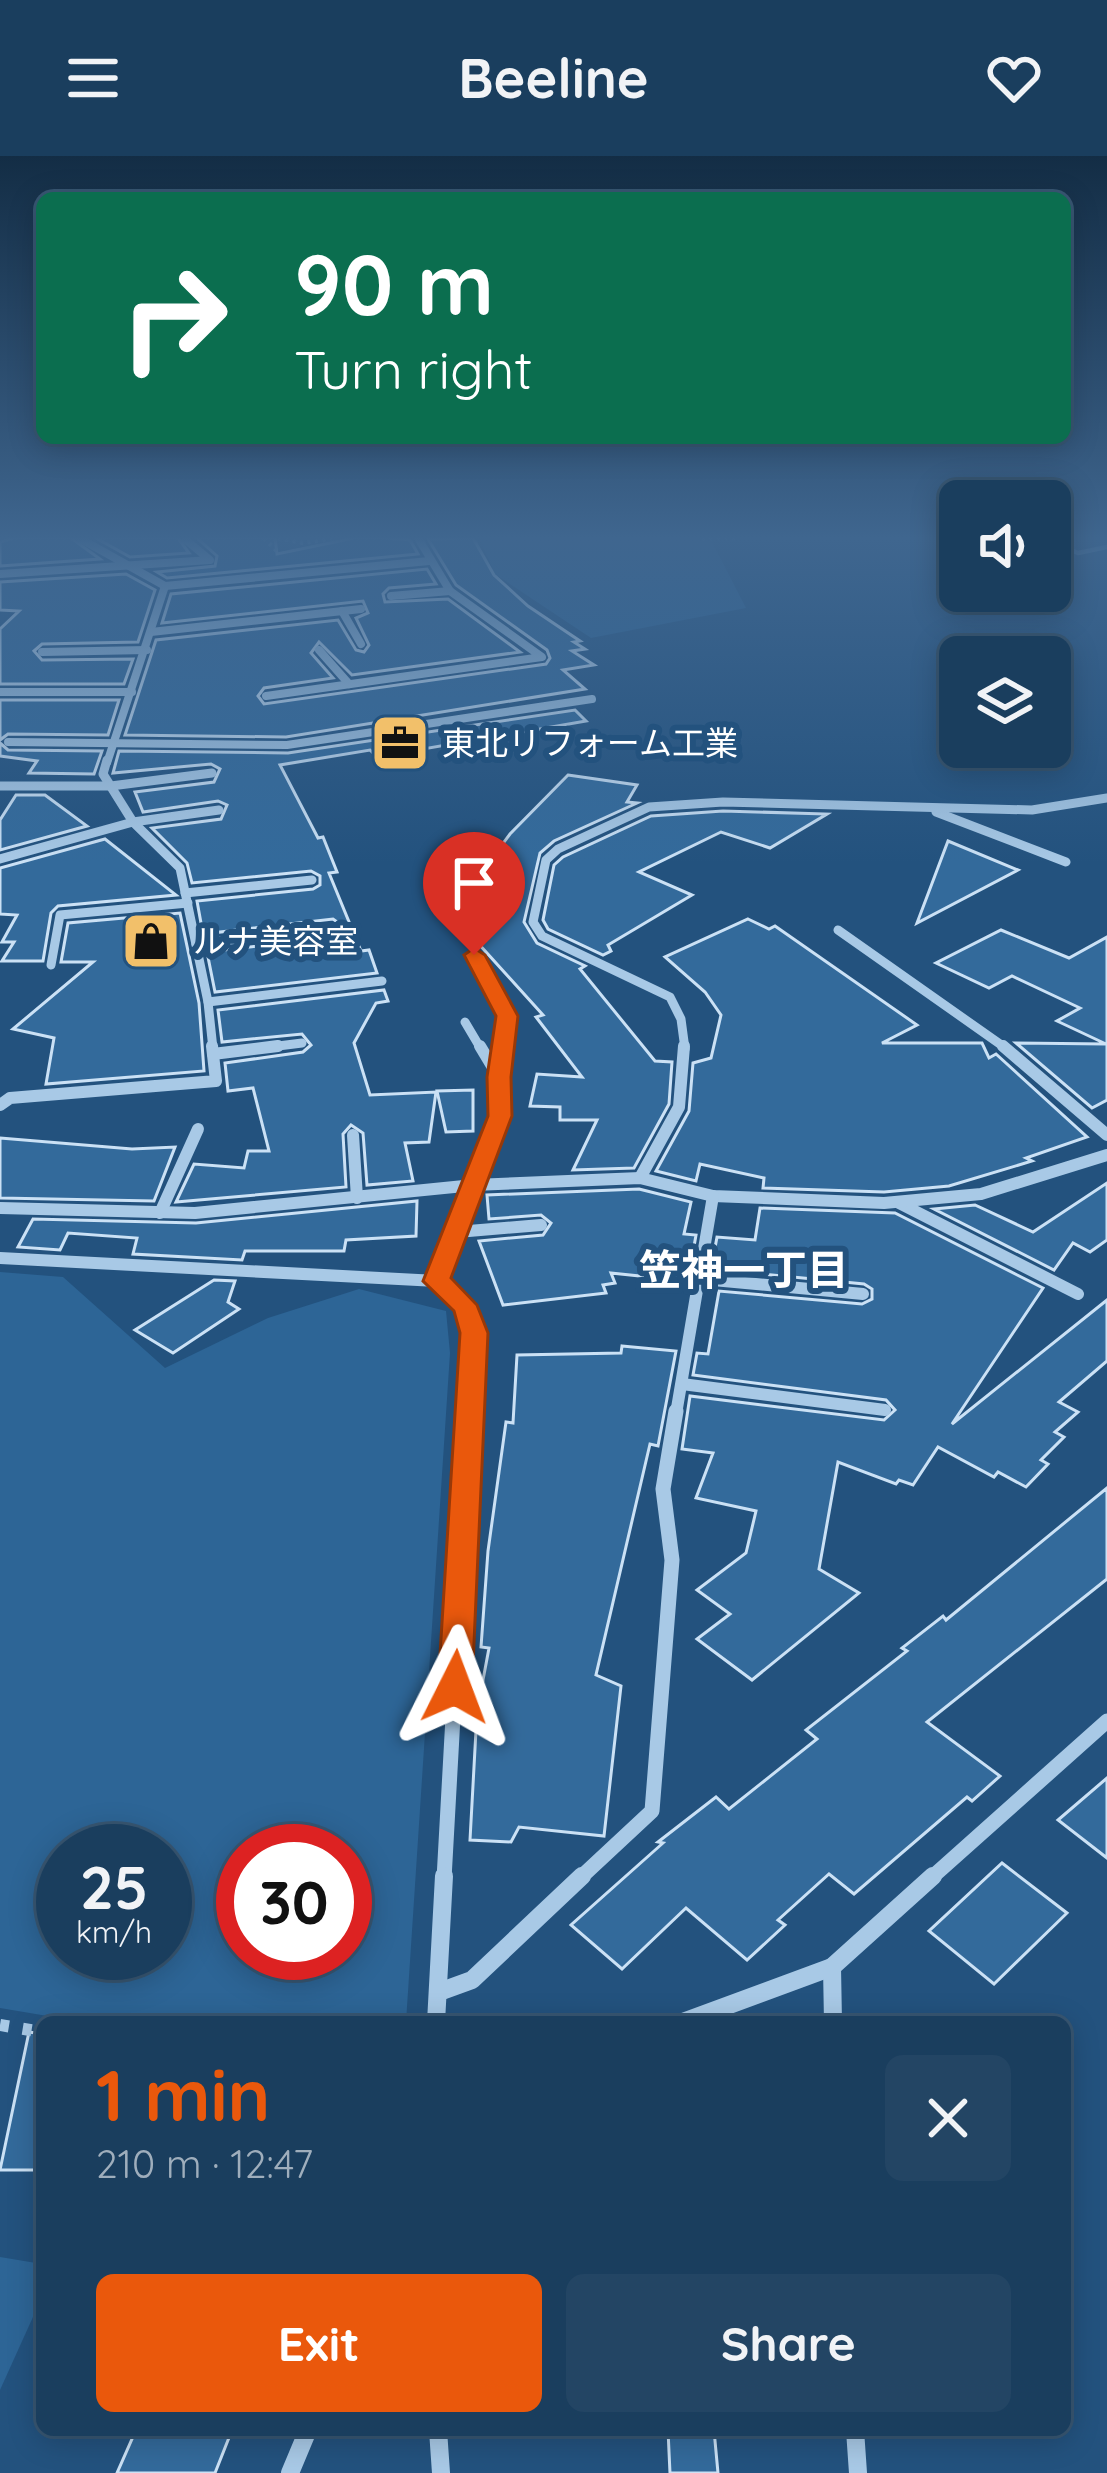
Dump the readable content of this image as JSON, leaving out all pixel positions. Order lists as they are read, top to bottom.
{
  "districts": ["笠神一丁目"],
  "places": {
    "office": ["東北リフォーム工業"],
    "shop": ["ルナ美容室"]
  },
  "page": {
    "header": "Beeline",
    "turn": ["90 m", "Turn right"],
    "speed": "25 km/h",
    "limit": "30",
    "heading": ["1 min", "210 m · 12:47"],
    "buttons": ["Exit", "Share"]
  }
}
